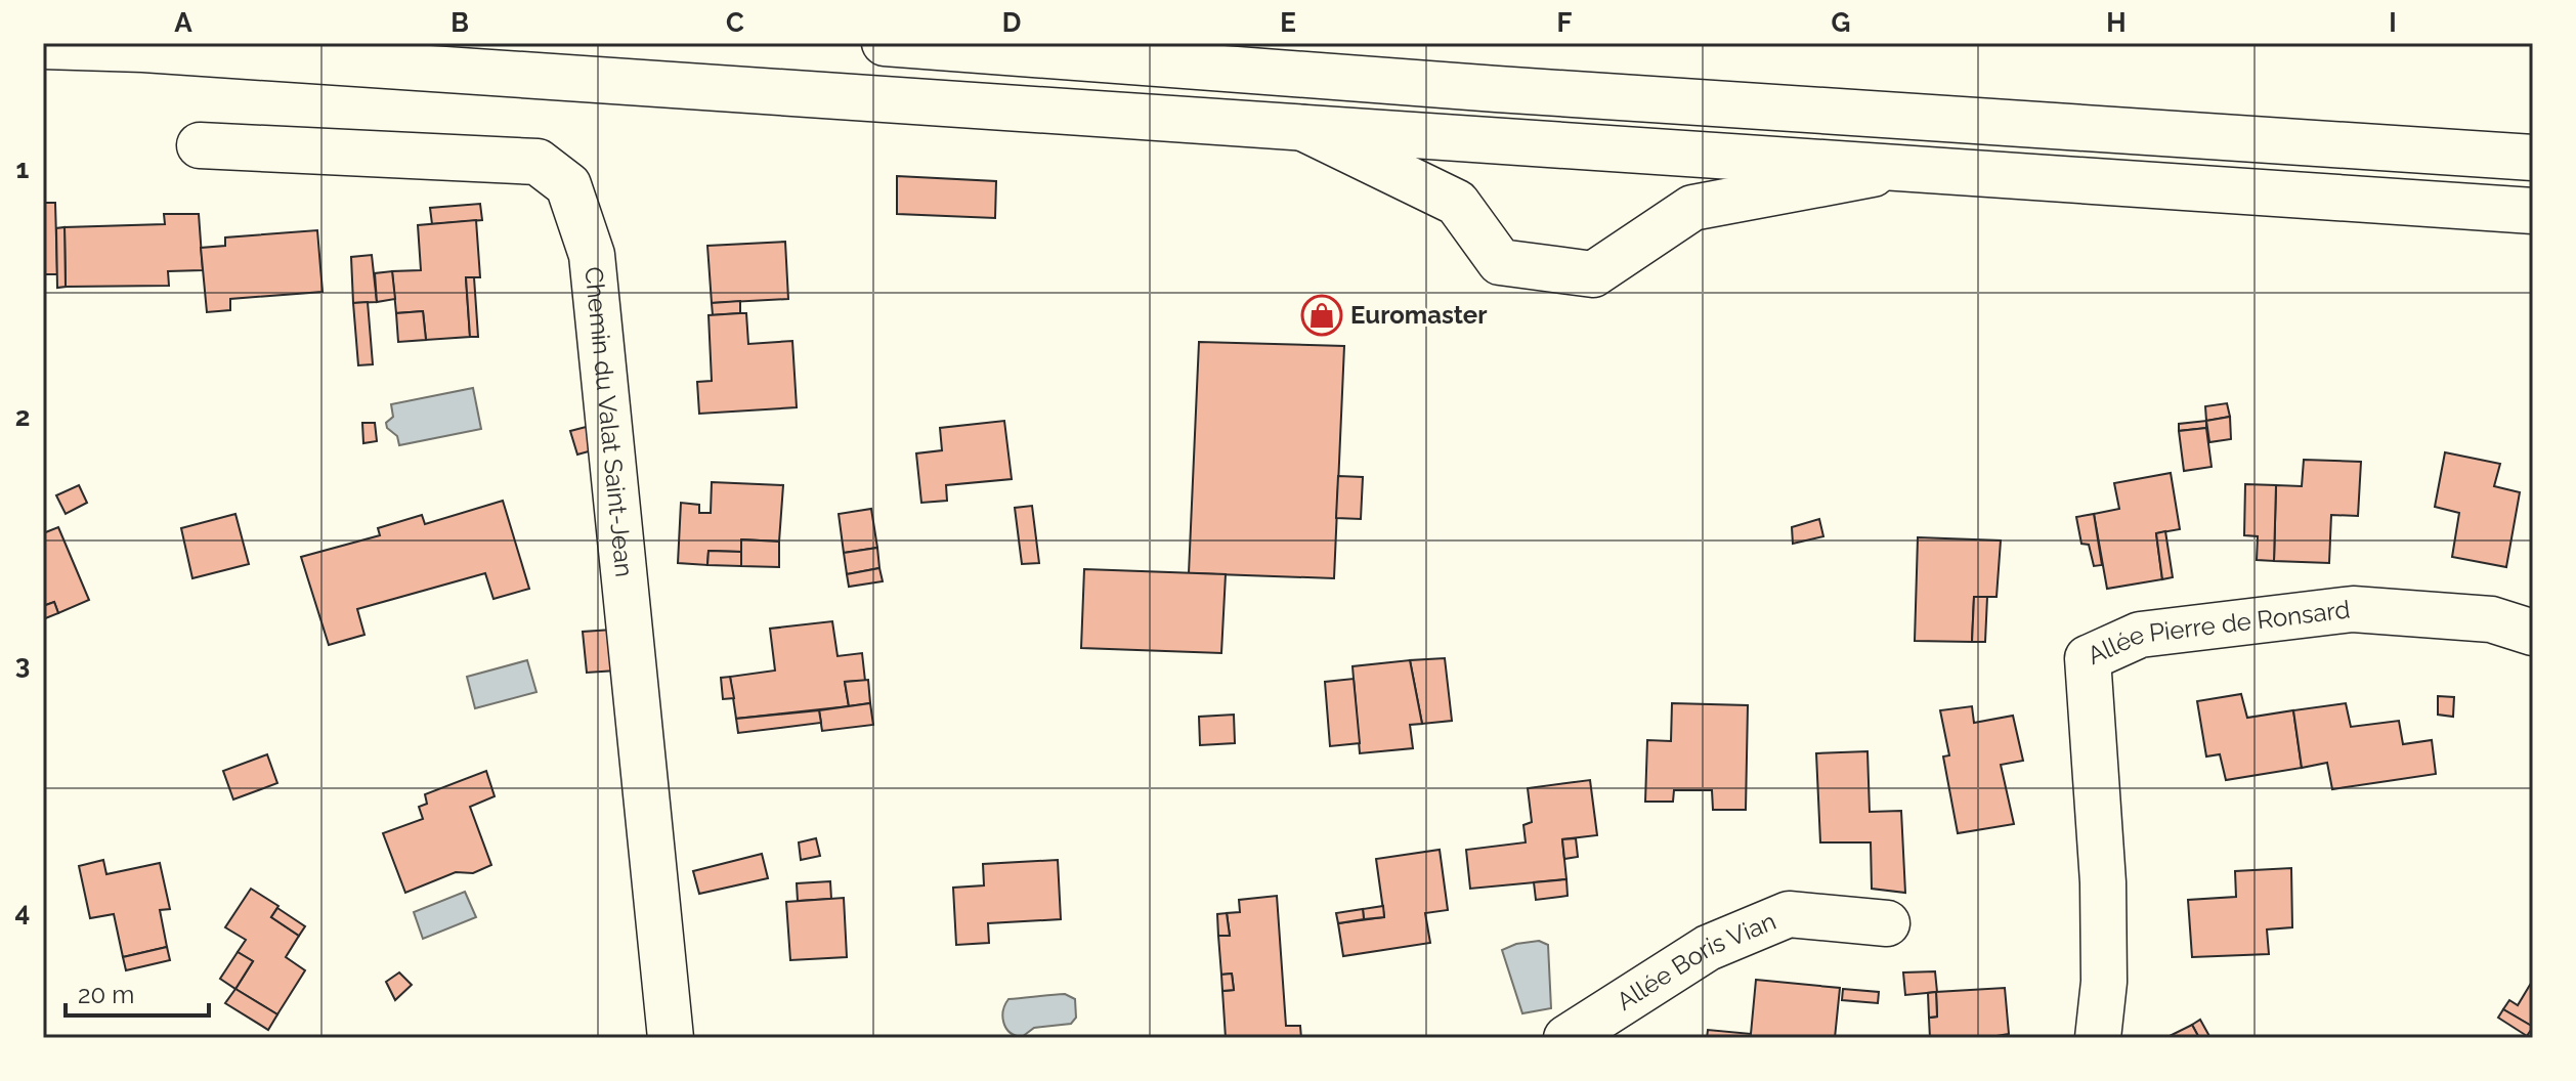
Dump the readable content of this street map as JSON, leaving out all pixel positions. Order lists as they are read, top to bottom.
{
  "streets": {
    "main road": ["Chemin du Valat Saint-Jean", "Allée Pierre de Ronsard", "Allée Boris Vian"]
  },
  "places": {
    "shop": ["Euromaster"]
  },
  "scale_bar": "20 m",
  "grid": {
    "columns": [
      "A",
      "B",
      "C",
      "D",
      "E",
      "F",
      "G",
      "H",
      "I"
    ],
    "rows": [
      "1",
      "2",
      "3",
      "4"
    ]
  }
}
